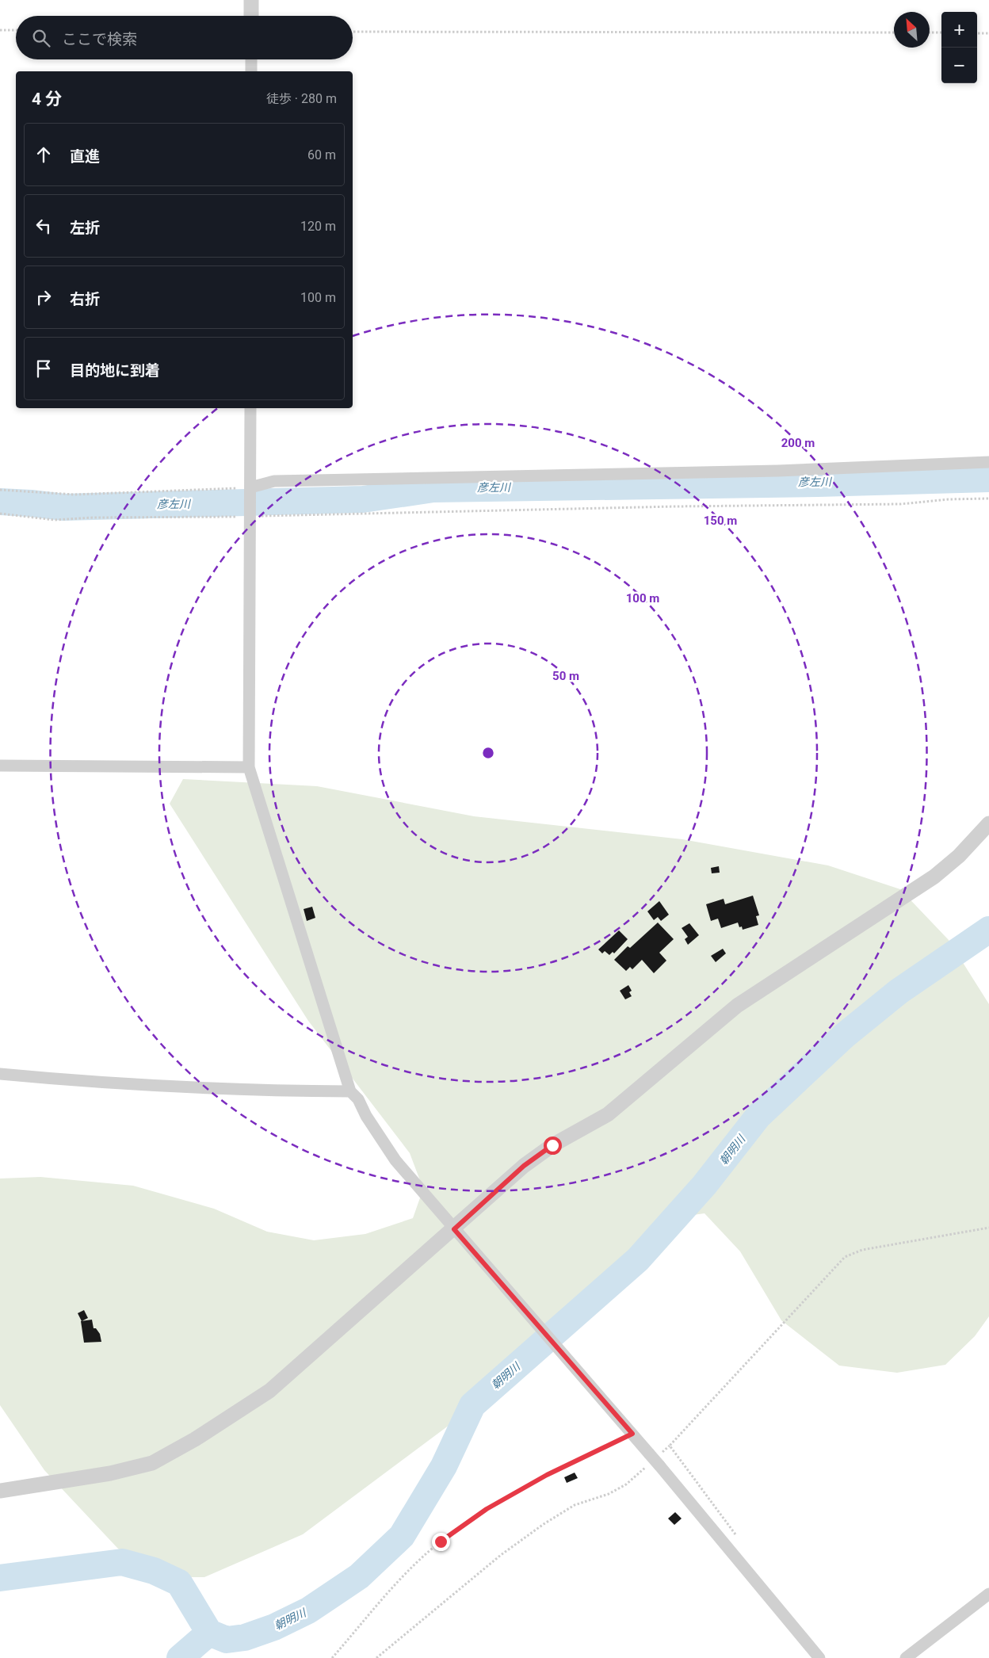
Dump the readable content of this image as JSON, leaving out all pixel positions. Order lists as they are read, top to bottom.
{
  "water": ["彦左川", "朝明川"],
  "north": "top left",
  "page": {
    "map_buttons": ["+", "−"],
    "search": "ここで検索",
    "heading": ["4 分", "徒歩 · 280 m"],
    "list": [
      ["直進", "60 m"],
      ["左折", "120 m"],
      ["右折", "100 m"],
      "目的地に到着"
    ]
  },
  "rings": [
    "200 m",
    "150 m",
    "100 m",
    "50 m"
  ]
}
